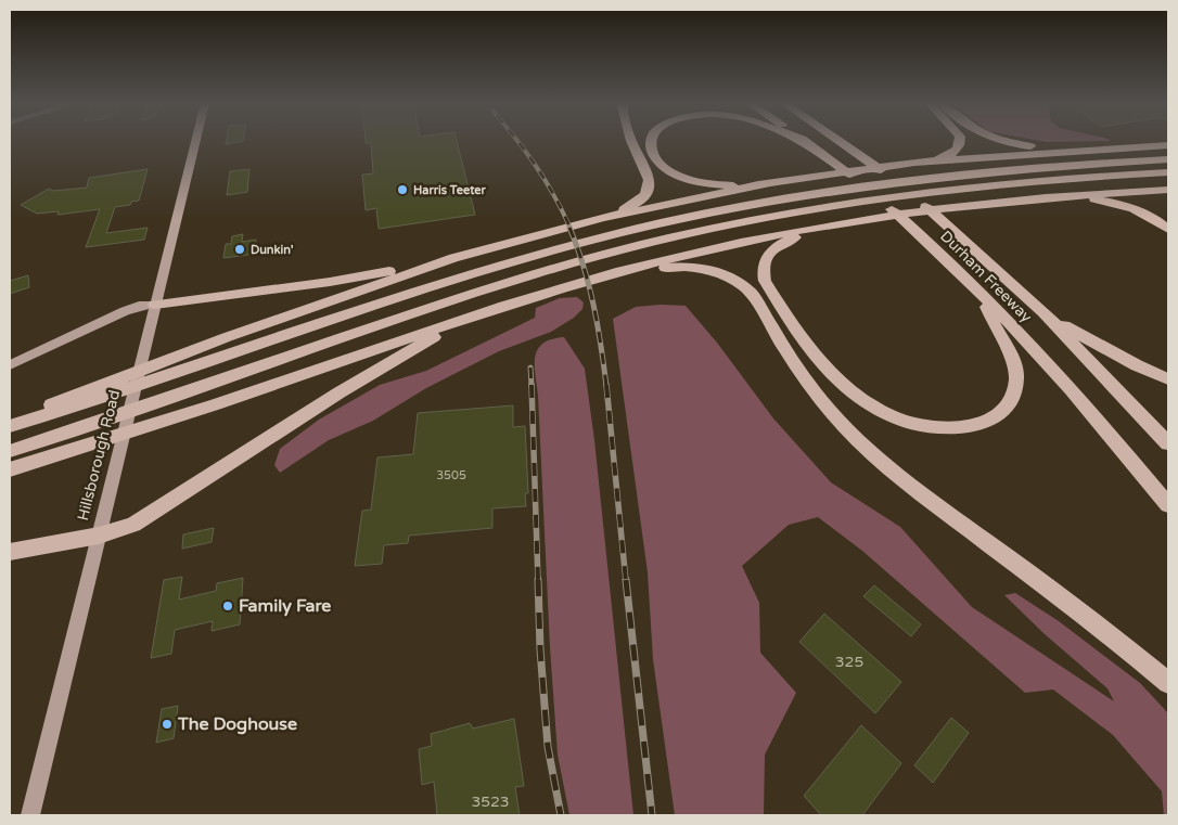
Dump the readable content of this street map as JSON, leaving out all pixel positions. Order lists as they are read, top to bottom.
{
  "streets": {
    "highway": ["Durham Freeway"],
    "main road": ["Hillsborough Road"]
  },
  "places": [
    "Harris Teeter",
    "Dunkin'",
    "Family Fare",
    "The Doghouse"
  ],
  "house_numbers": ["3505", "325", "3523"]
}
